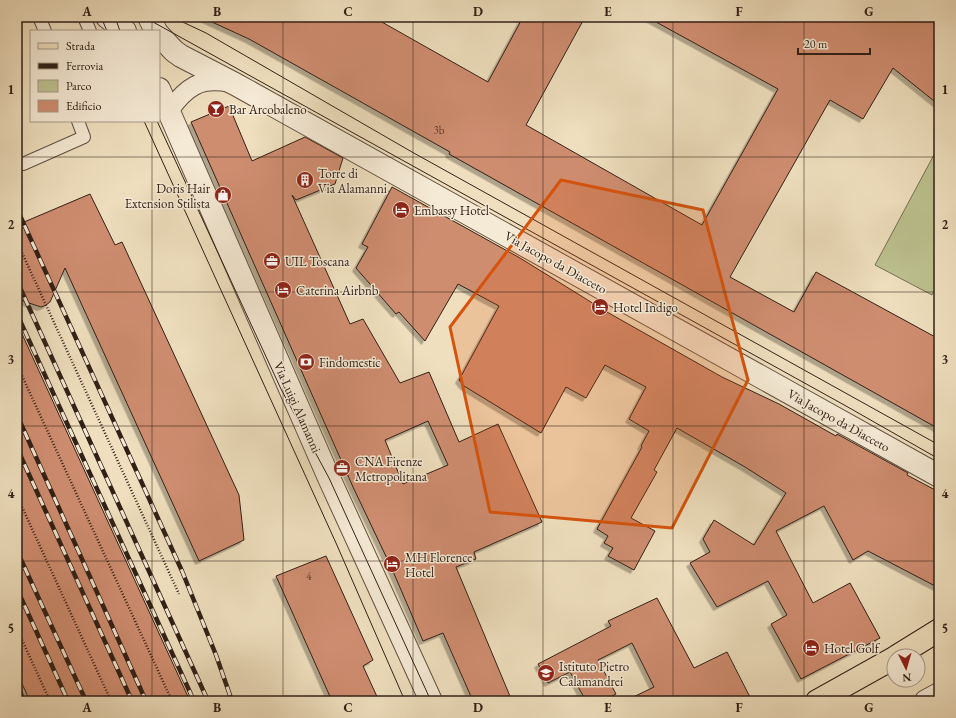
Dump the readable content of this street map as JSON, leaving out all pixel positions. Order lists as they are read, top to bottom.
{
  "streets": {
    "street": ["Via Jacopo da Diacceto", "Via Luigi Alamanni"]
  },
  "places": {
    "bar": ["Bar Arcobaleno"],
    "building": ["Torre di Via Alamanni"],
    "shop": ["Doris Hair Extension Stilista"],
    "hotel": [
      "Embassy Hotel",
      "Caterina Airbnb",
      "Hotel Indigo",
      "MH Florence Hotel",
      "Hotel Golf"
    ],
    "office": ["UIL Toscana", "CNA Firenze Metropolitana"],
    "bank": ["Findomestic"],
    "school or university": ["Istituto Pietro Calamandrei"]
  },
  "house_numbers": ["3b", "4"],
  "legend": [
    "Strada",
    "Ferrovia",
    "Parco",
    "Edificio"
  ],
  "scale_bar": "20 m",
  "north": "bottom",
  "grid": {
    "columns": [
      "A",
      "B",
      "C",
      "D",
      "E",
      "F",
      "G"
    ],
    "rows": [
      "1",
      "2",
      "3",
      "4",
      "5"
    ]
  }
}
